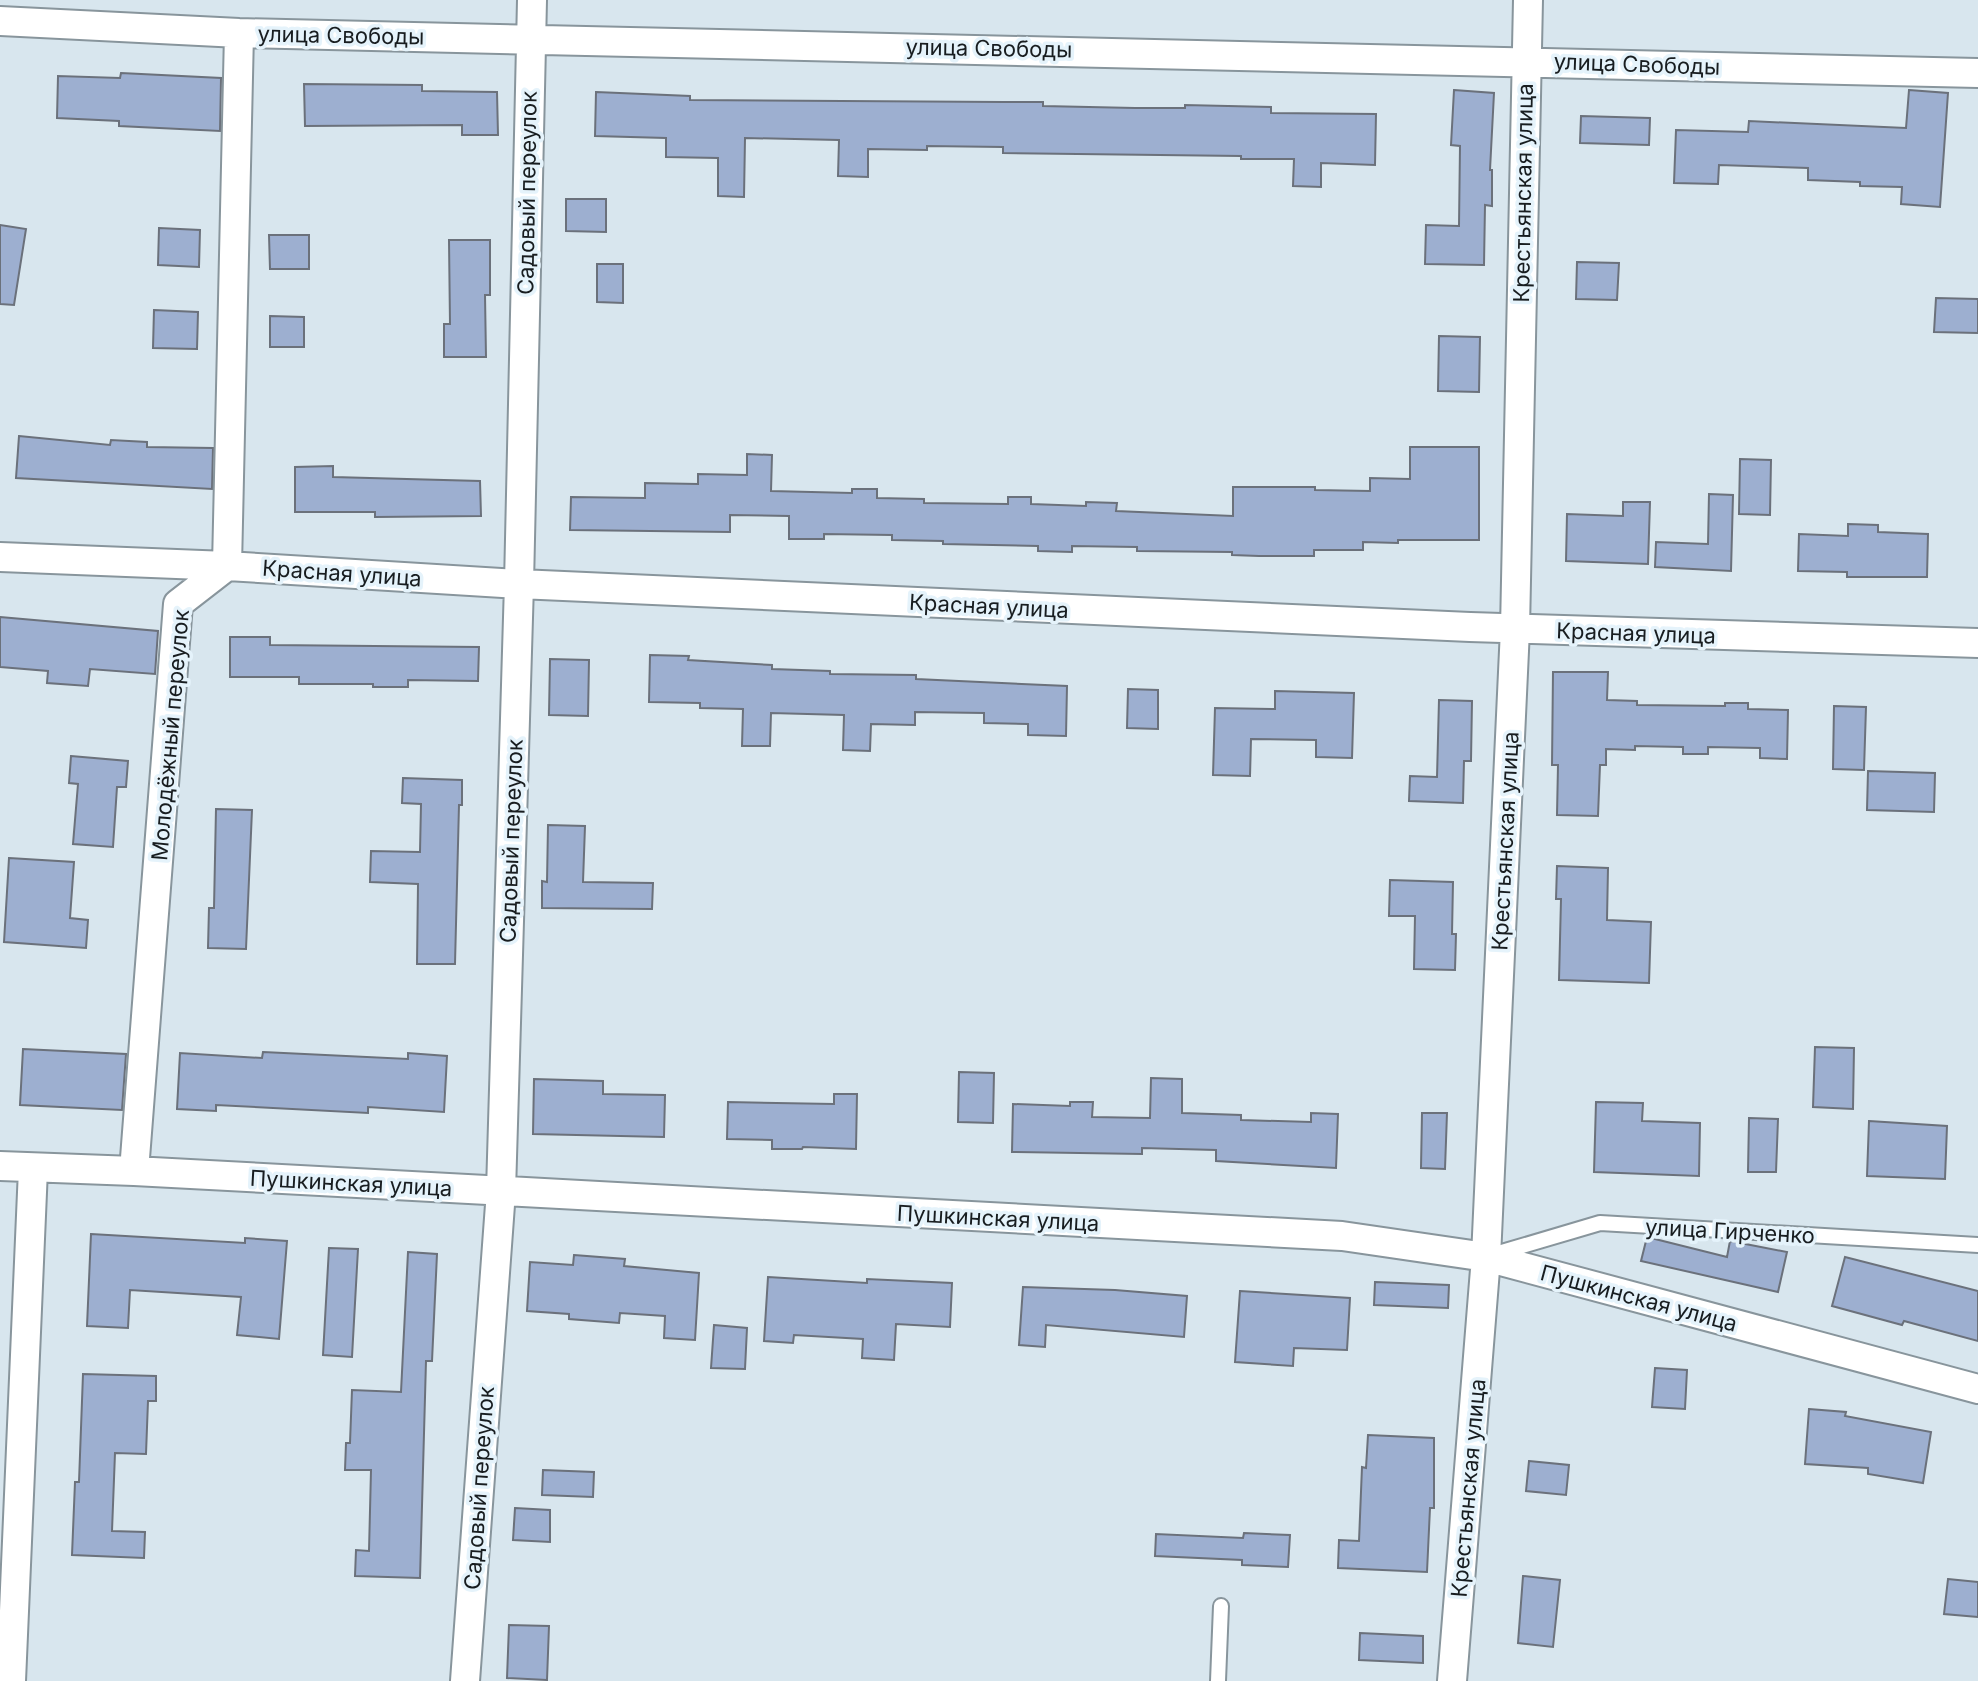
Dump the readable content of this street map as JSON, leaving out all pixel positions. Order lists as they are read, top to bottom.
{
  "streets": {
    "street": [
      "улица Свободы",
      "Садовый переулок",
      "Крестьянская улица",
      "Красная улица",
      "Молодёжный переулок",
      "Пушкинская улица"
    ],
    "lane": ["улица Гирченко"]
  },
  "crossings": [
    ["улица Свободы", "Садовый переулок"],
    ["улица Свободы", "Крестьянская улица"],
    ["Садовый переулок", "Красная улица"],
    ["Садовый переулок", "Пушкинская улица"],
    ["Крестьянская улица", "Красная улица"],
    ["Крестьянская улица", "Пушкинская улица"],
    ["Крестьянская улица", "улица Гирченко"],
    ["Красная улица", "Молодёжный переулок"],
    ["Молодёжный переулок", "Пушкинская улица"],
    ["Пушкинская улица", "улица Гирченко"]
  ]
}
